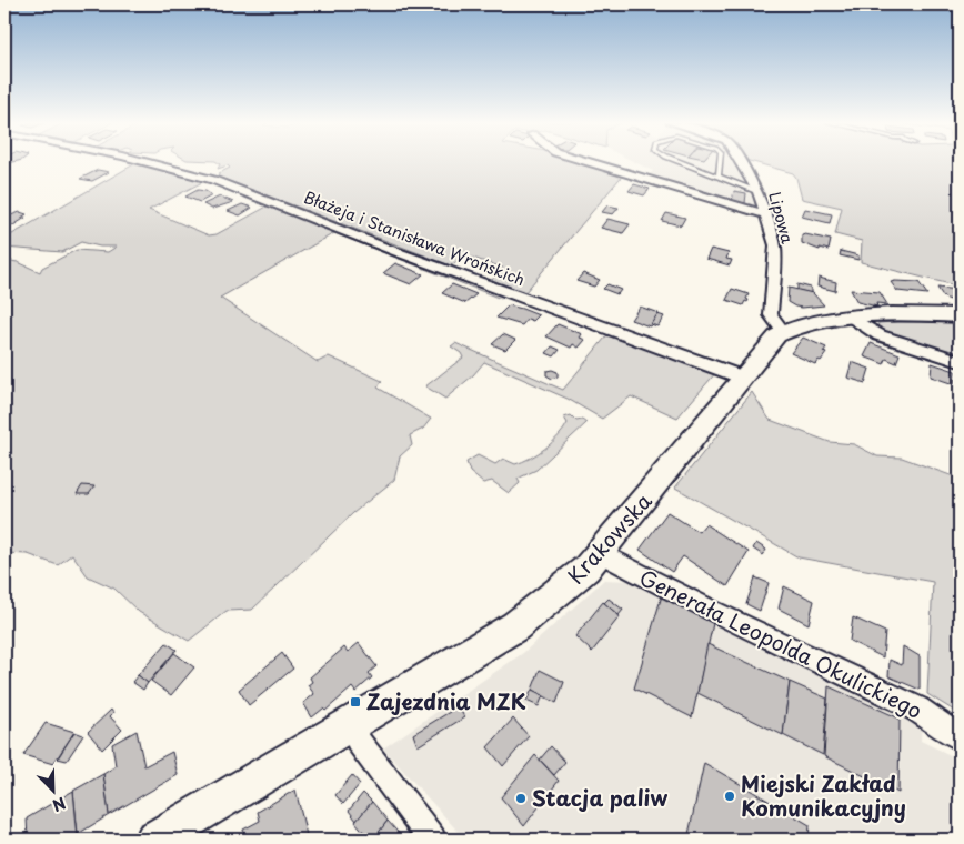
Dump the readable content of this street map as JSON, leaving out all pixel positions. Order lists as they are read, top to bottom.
{
  "streets": {
    "street": [
      "Lipowa",
      "Błażeja i Stanisława Wrońskich",
      "Krakowska",
      "Generała Leopolda Okulickiego"
    ]
  },
  "crossings": [
    ["Lipowa", "Krakowska"],
    ["Błażeja i Stanisława Wrońskich", "Krakowska"],
    ["Krakowska", "Generała Leopolda Okulickiego"]
  ],
  "places": {
    "transit": ["Zajezdnia MZK"],
    "other": ["Miejski Zakład Komunikacyjny", "Stacja paliw"]
  },
  "north": "bottom right"
}
